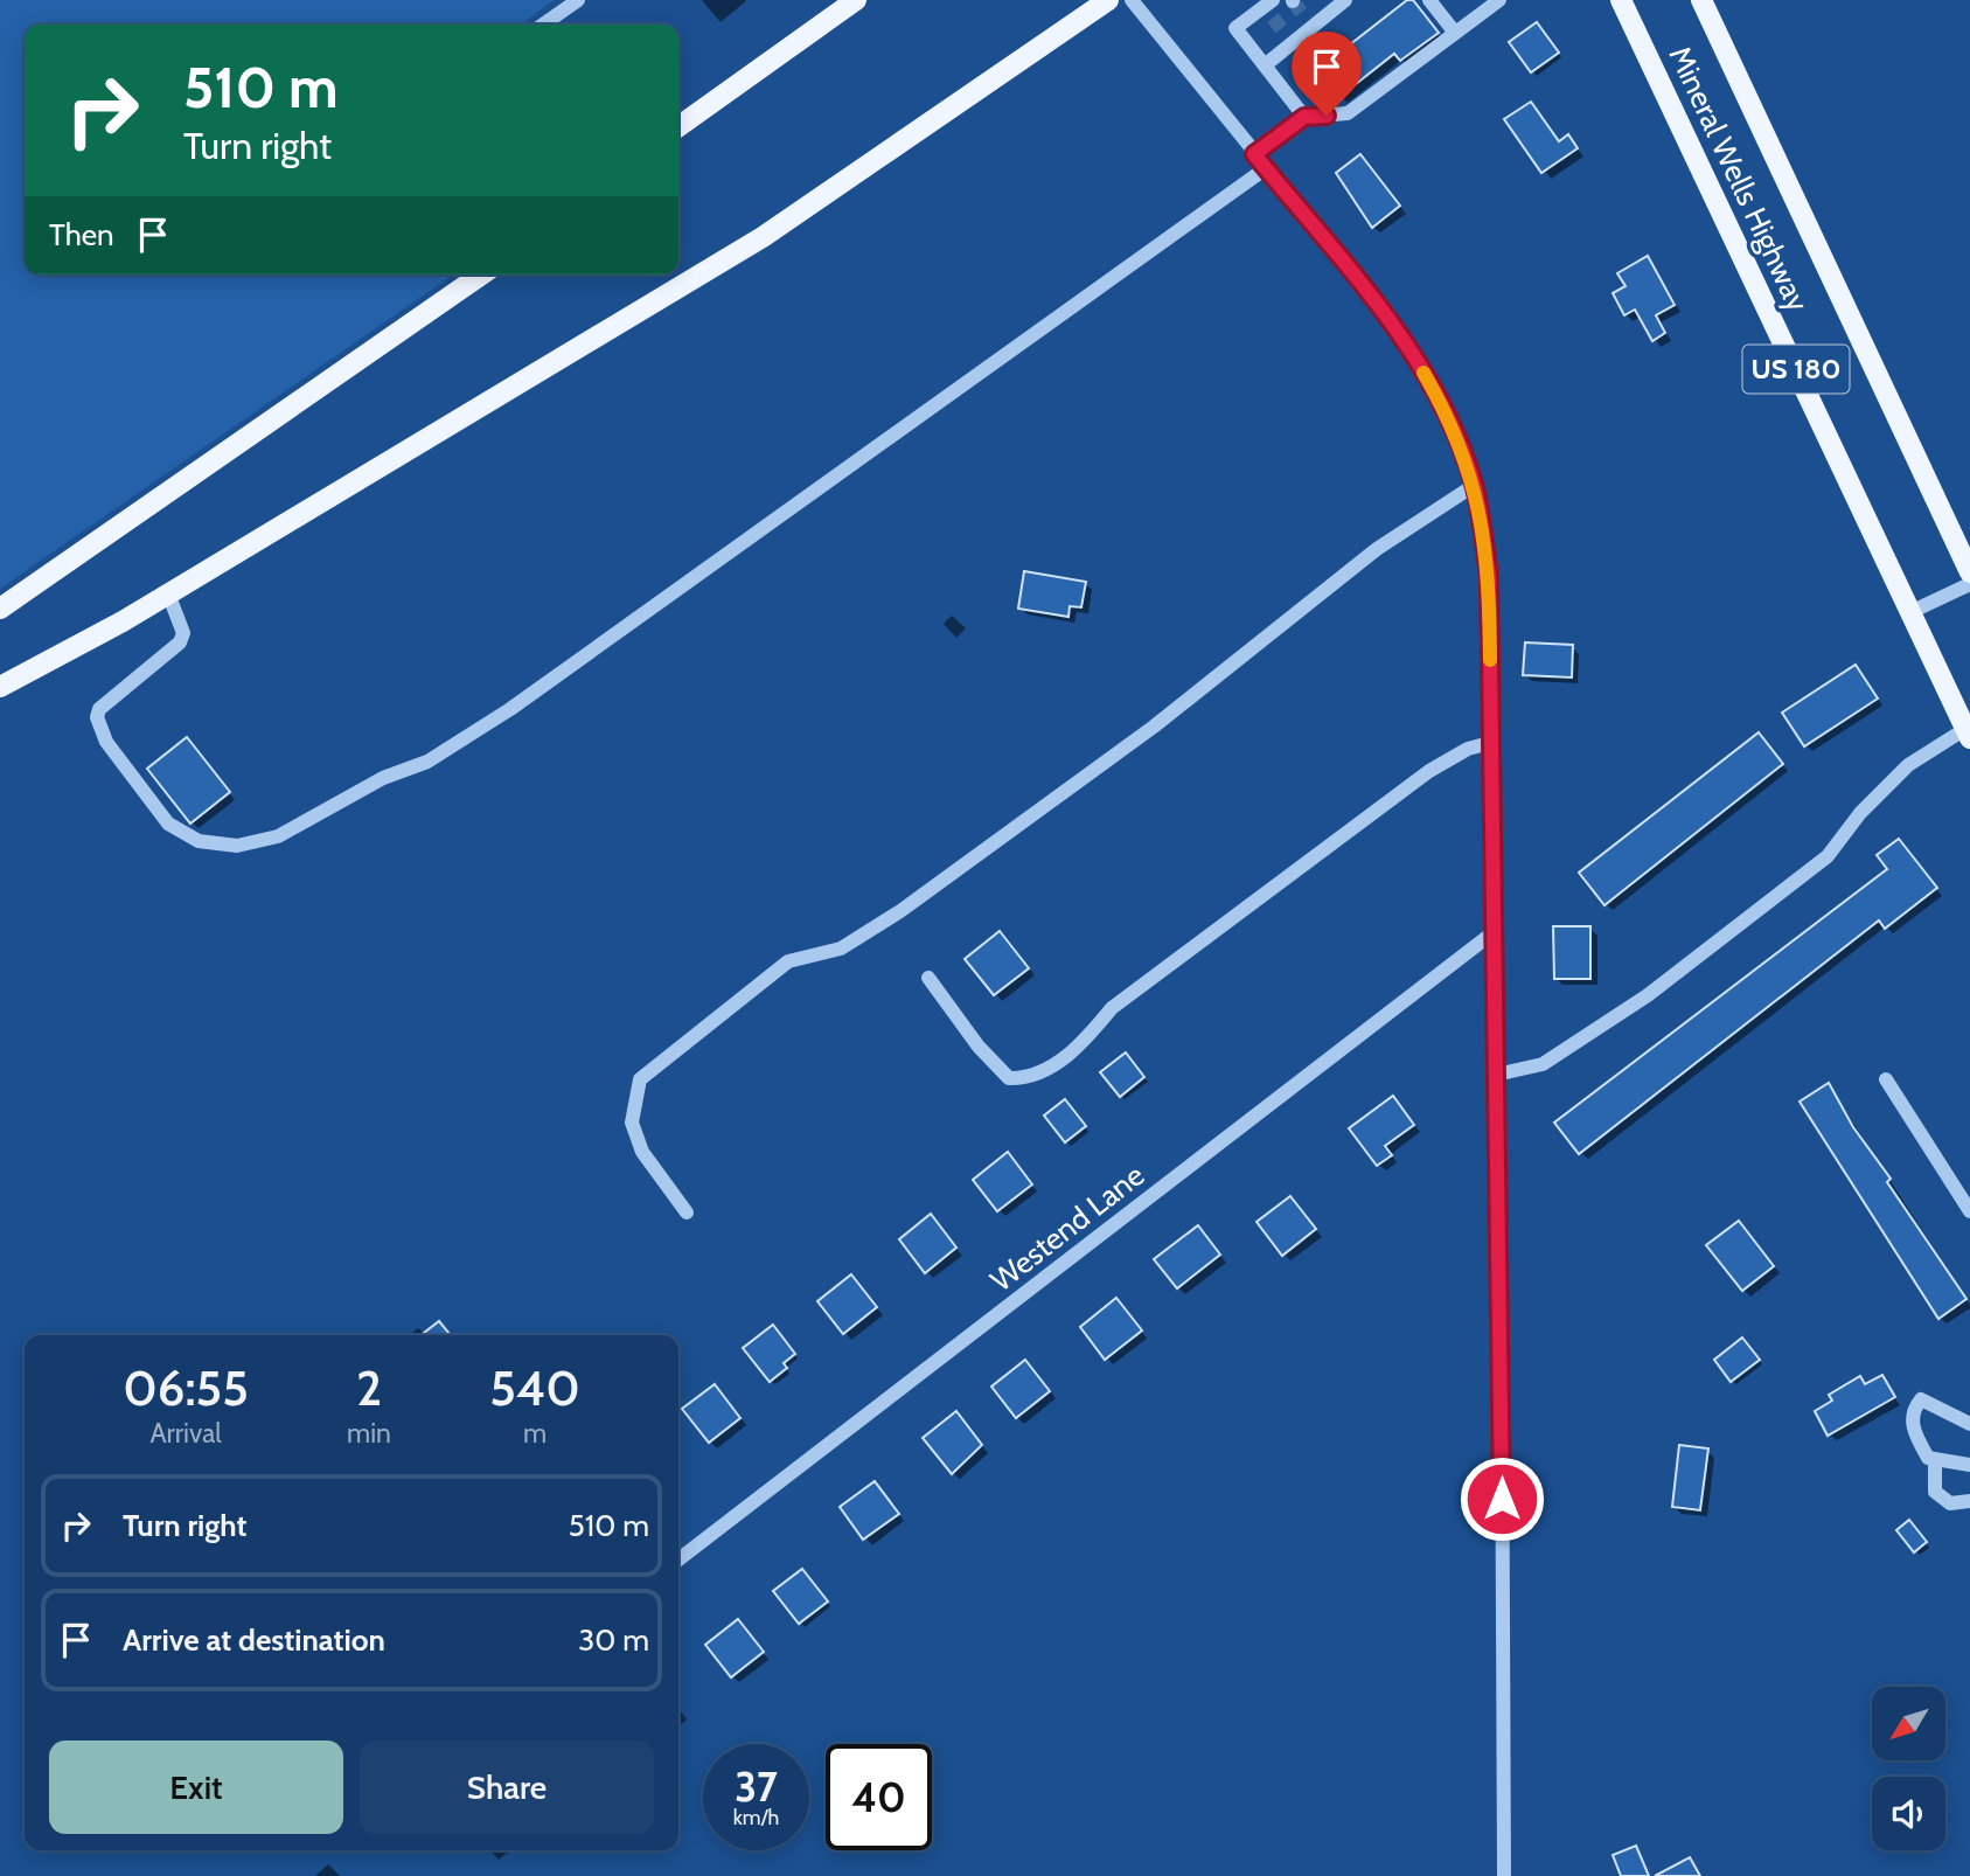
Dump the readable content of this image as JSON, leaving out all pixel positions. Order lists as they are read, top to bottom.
{
  "streets": {
    "main road": ["Mineral Wells Highway", "US 180"],
    "street": ["Westend Lane"]
  },
  "north": "bottom left",
  "page": {
    "turn": ["510 m", "Turn right"],
    "then": "Then",
    "eta": [
      "06:55",
      "Arrival",
      "2",
      "min",
      "540",
      "m"
    ],
    "list": [
      {
        "name": "Turn right",
        "value": "510 m"
      },
      {
        "name": "Arrive at destination",
        "value": "30 m"
      }
    ],
    "buttons": ["Exit", "Share"],
    "speed": "37 km/h",
    "limit": "40"
  }
}
